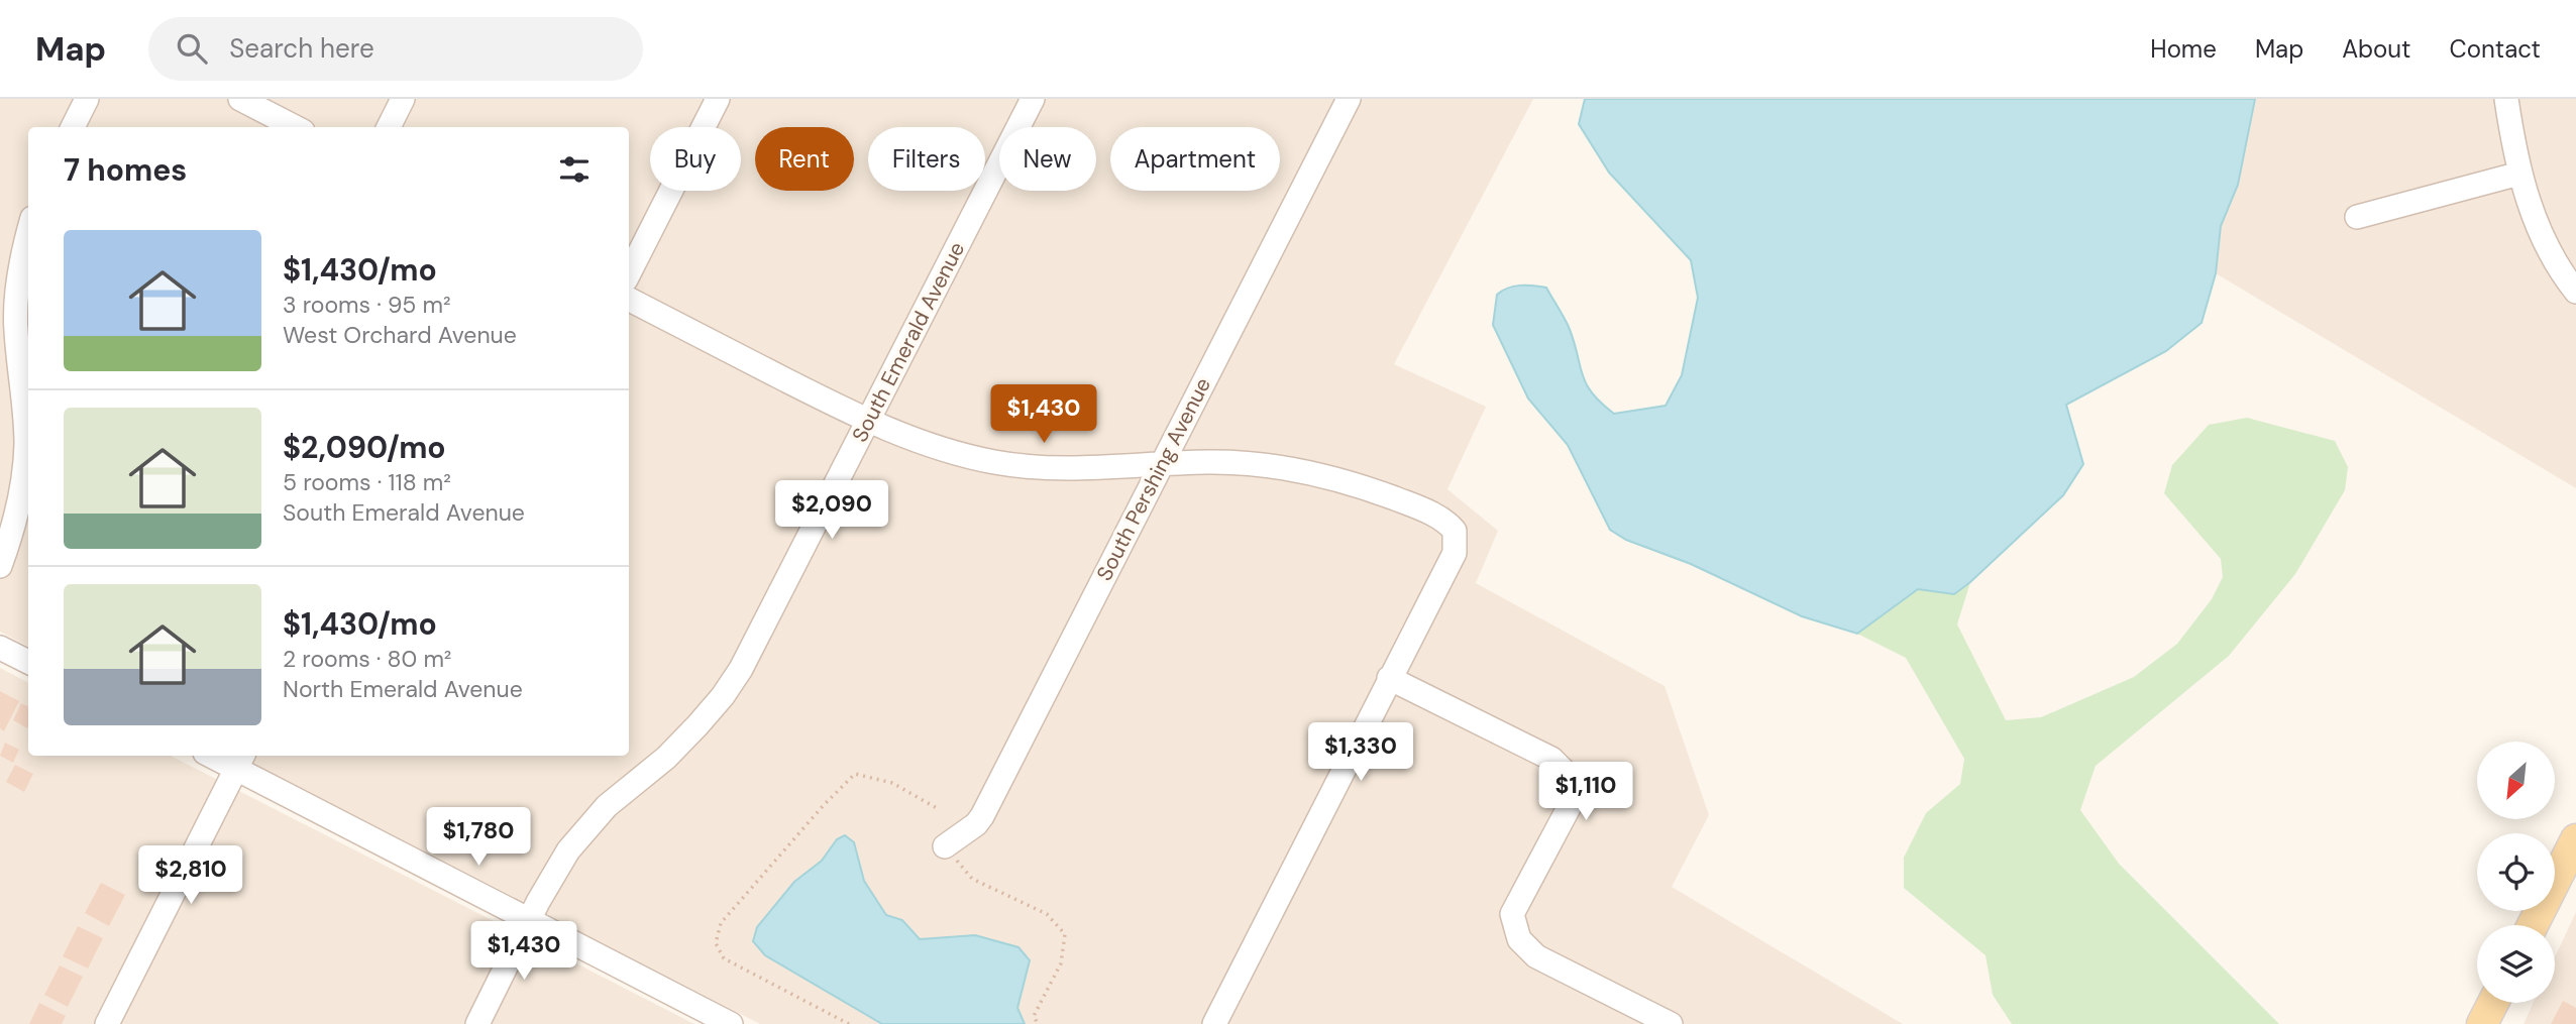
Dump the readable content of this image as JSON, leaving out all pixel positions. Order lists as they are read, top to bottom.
{
  "streets": {
    "street": ["South Emerald Avenue", "South Pershing Avenue"]
  },
  "north": "bottom left",
  "page": {
    "header": "Map",
    "search": "Search here",
    "nav": [
      "Home",
      "Map",
      "About",
      "Contact"
    ],
    "chip": [
      "Buy",
      "Rent",
      "Filters",
      "New",
      "Apartment"
    ],
    "heading": "7 homes",
    "list": [
      {
        "name": "$1,430/mo",
        "note": "3 rooms · 95 m² · West Orchard Avenue"
      },
      {
        "name": "$2,090/mo",
        "note": "5 rooms · 118 m² · South Emerald Avenue"
      },
      {
        "name": "$1,430/mo",
        "note": "2 rooms · 80 m² · North Emerald Avenue"
      }
    ],
    "price": [
      "$1,430",
      "$2,090",
      "$1,330",
      "$1,110",
      "$1,780",
      "$2,810",
      "$1,430"
    ]
  }
}
